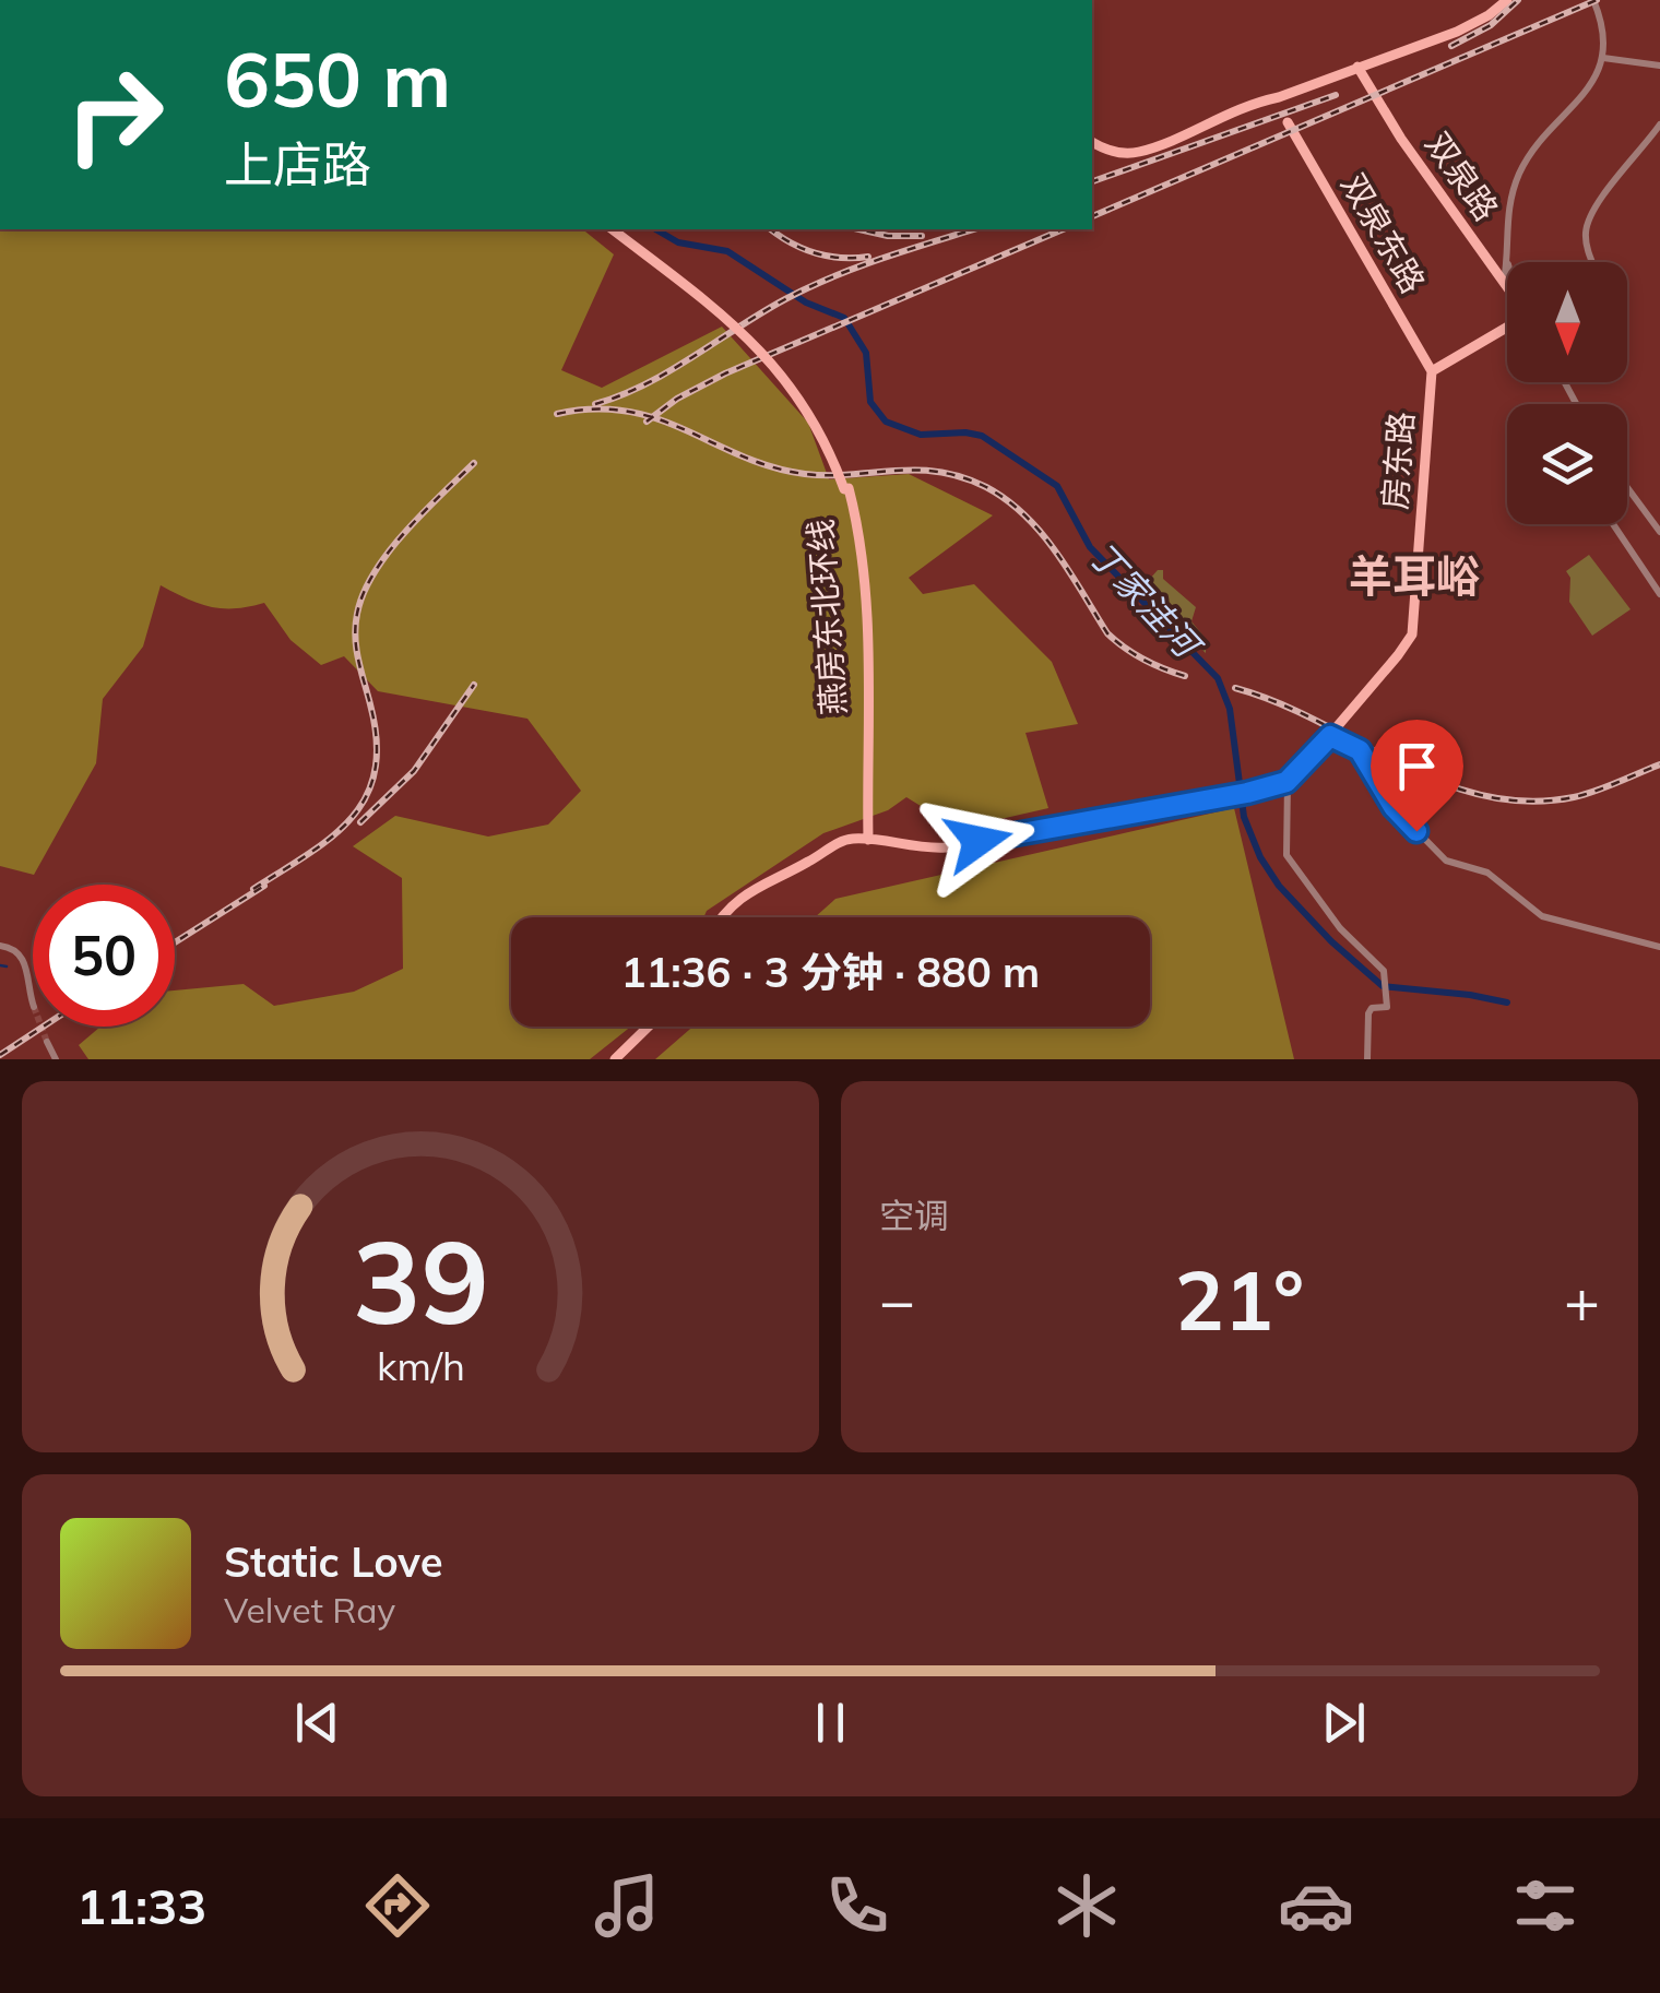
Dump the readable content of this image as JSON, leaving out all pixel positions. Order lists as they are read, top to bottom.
{
  "streets": {
    "main road": [
      "双泉路",
      "双泉东路",
      "房东路",
      "燕房东北环线"
    ]
  },
  "crossings": [
    ["双泉东路", "房东路"]
  ],
  "districts": ["羊耳峪"],
  "water": ["丁家洼河"],
  "north": "bottom",
  "page": {
    "turn": ["650 m", "上店路"],
    "limit": "50",
    "trip": "11:36 · 3 分钟 · 880 m",
    "tile": "空调",
    "heat": ["−", "21°", "+"],
    "song": ["Static Love", "Velvet Ray"],
    "tabs": "11:33",
    "gauge": ["39", "km/h"]
  }
}
